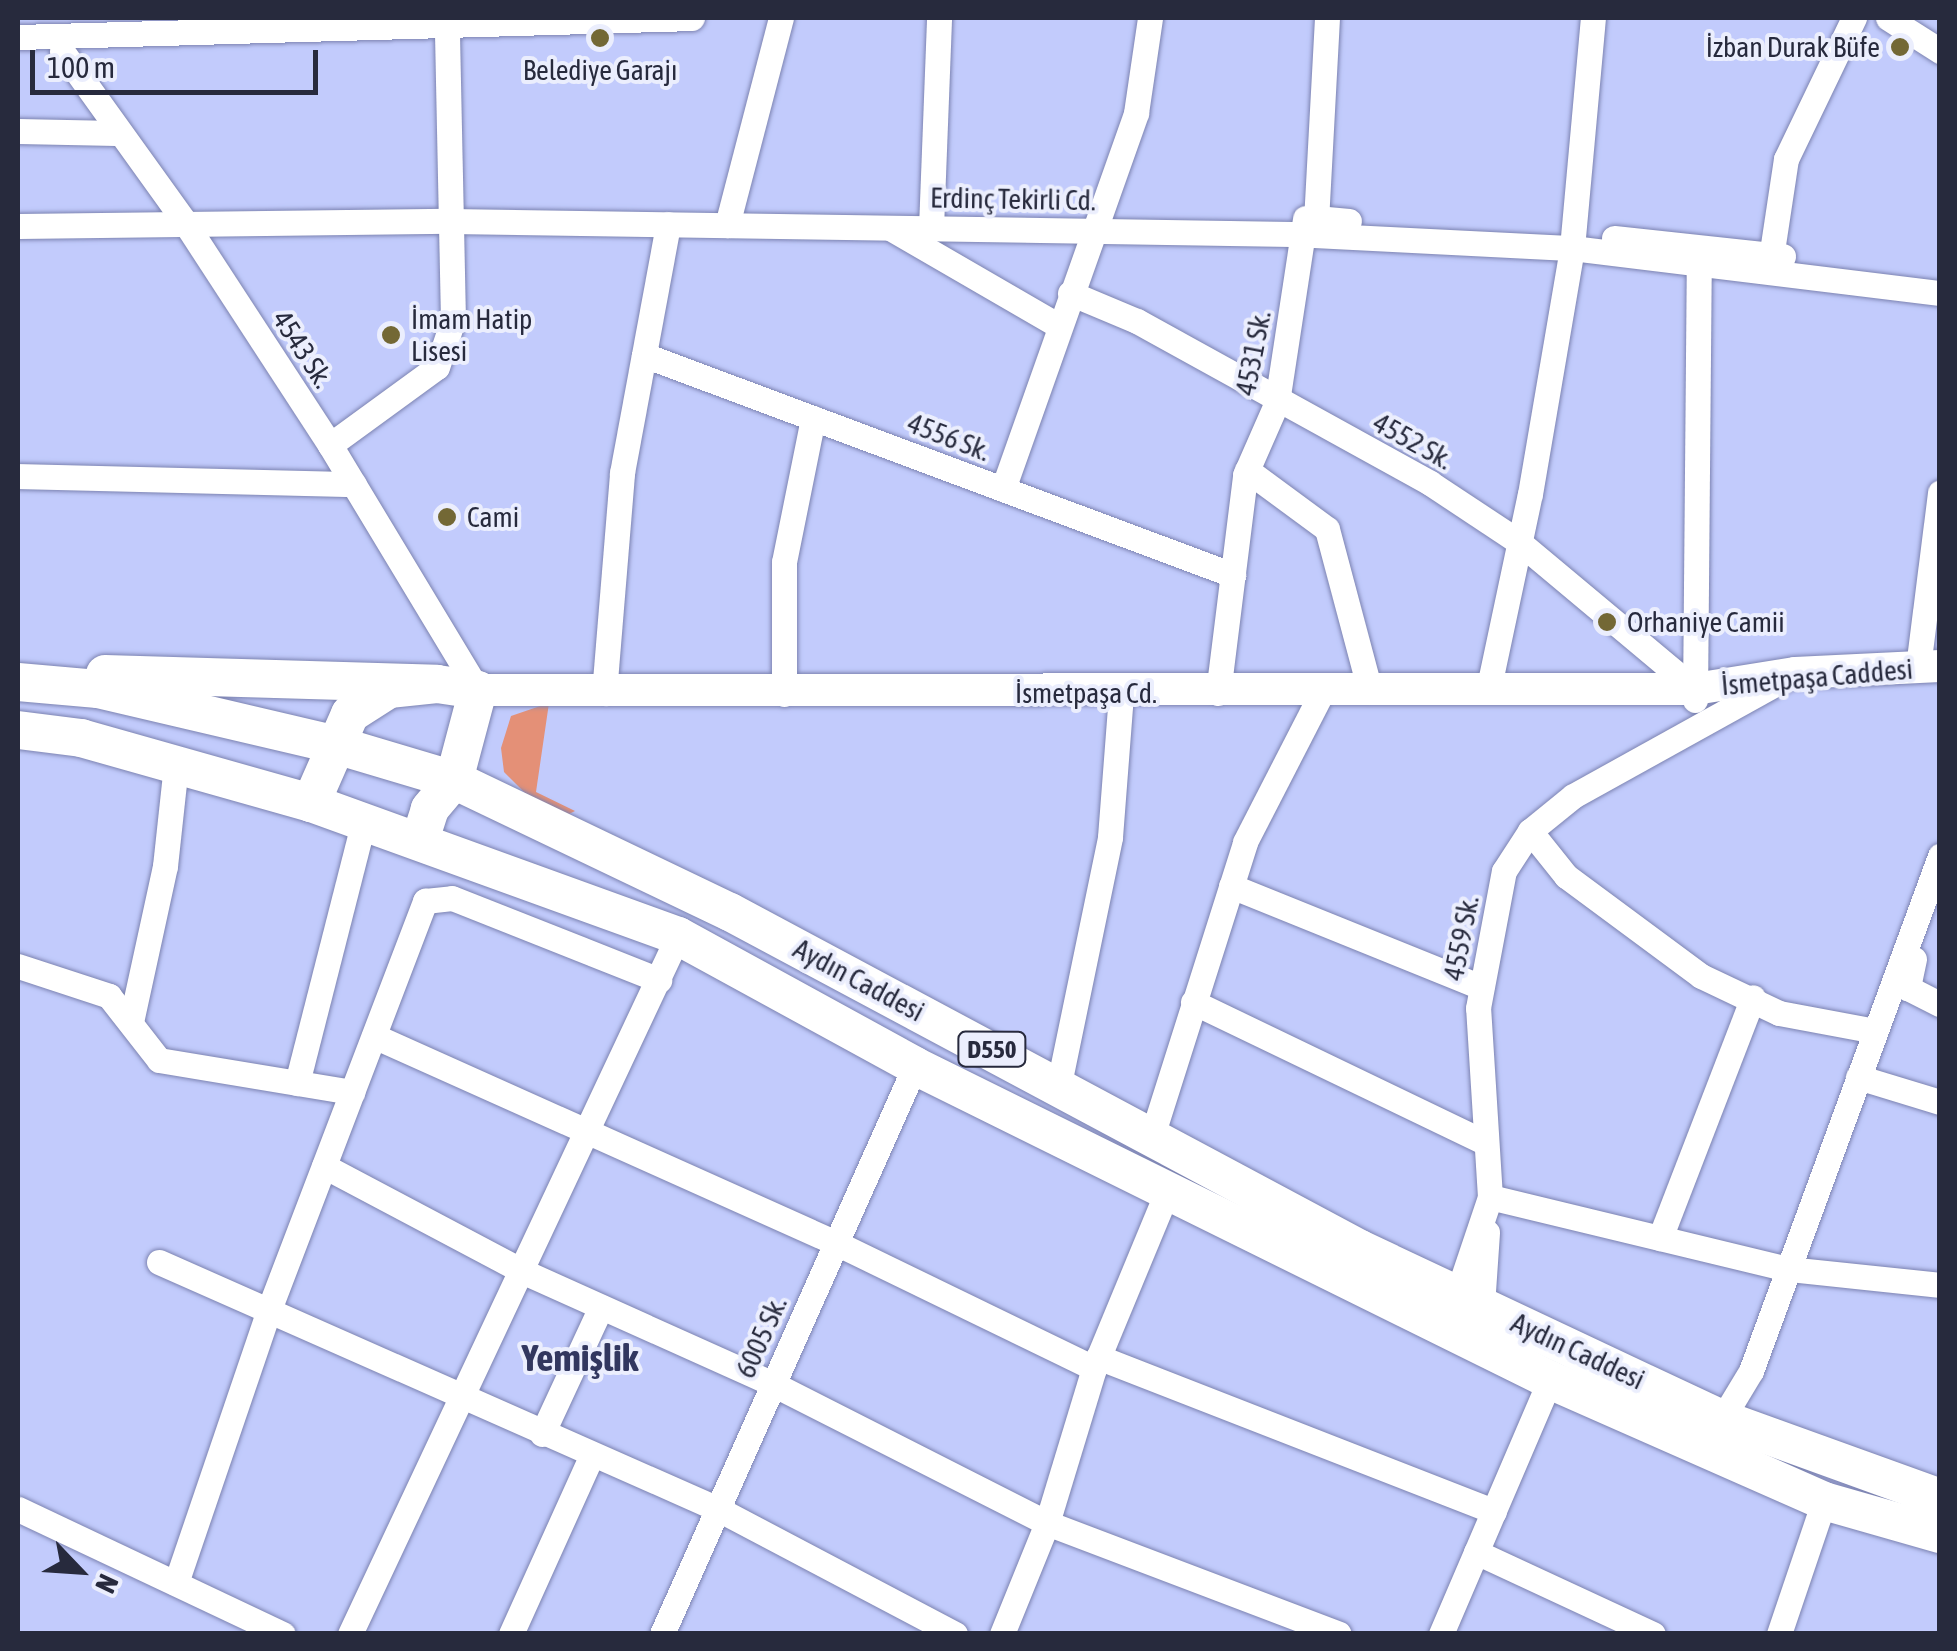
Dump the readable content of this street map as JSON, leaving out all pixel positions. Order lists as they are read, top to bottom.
{
  "streets": {
    "highway": ["Aydın Caddesi", "D550"],
    "main road": ["İsmetpaşa Caddesi", "İsmetpaşa Cd."],
    "street": [
      "Erdinç Tekirli Cd.",
      "4543 Sk.",
      "4531 Sk.",
      "4556 Sk.",
      "4552 Sk.",
      "4559 Sk.",
      "6005 Sk."
    ]
  },
  "crossings": [
    ["Erdinç Tekirli Cd.", "4543 Sk."],
    ["Erdinç Tekirli Cd.", "4531 Sk."],
    ["4543 Sk.", "İsmetpaşa Cd."],
    ["4531 Sk.", "4556 Sk."],
    ["4531 Sk.", "4552 Sk."],
    ["4531 Sk.", "İsmetpaşa Cd."],
    ["4552 Sk.", "İsmetpaşa Caddesi"],
    ["4552 Sk.", "İsmetpaşa Cd."],
    ["İsmetpaşa Caddesi", "İsmetpaşa Cd."],
    ["İsmetpaşa Caddesi", "4559 Sk."],
    ["4559 Sk.", "Aydın Caddesi"],
    ["Aydın Caddesi", "6005 Sk."]
  ],
  "districts": ["Yemişlik"],
  "places": [
    "Belediye Garajı",
    "İzban Durak Büfe",
    "İmam Hatip Lisesi",
    "Cami",
    "Orhaniye Camii"
  ],
  "scale_bar": "100 m",
  "north": "bottom right"
}
